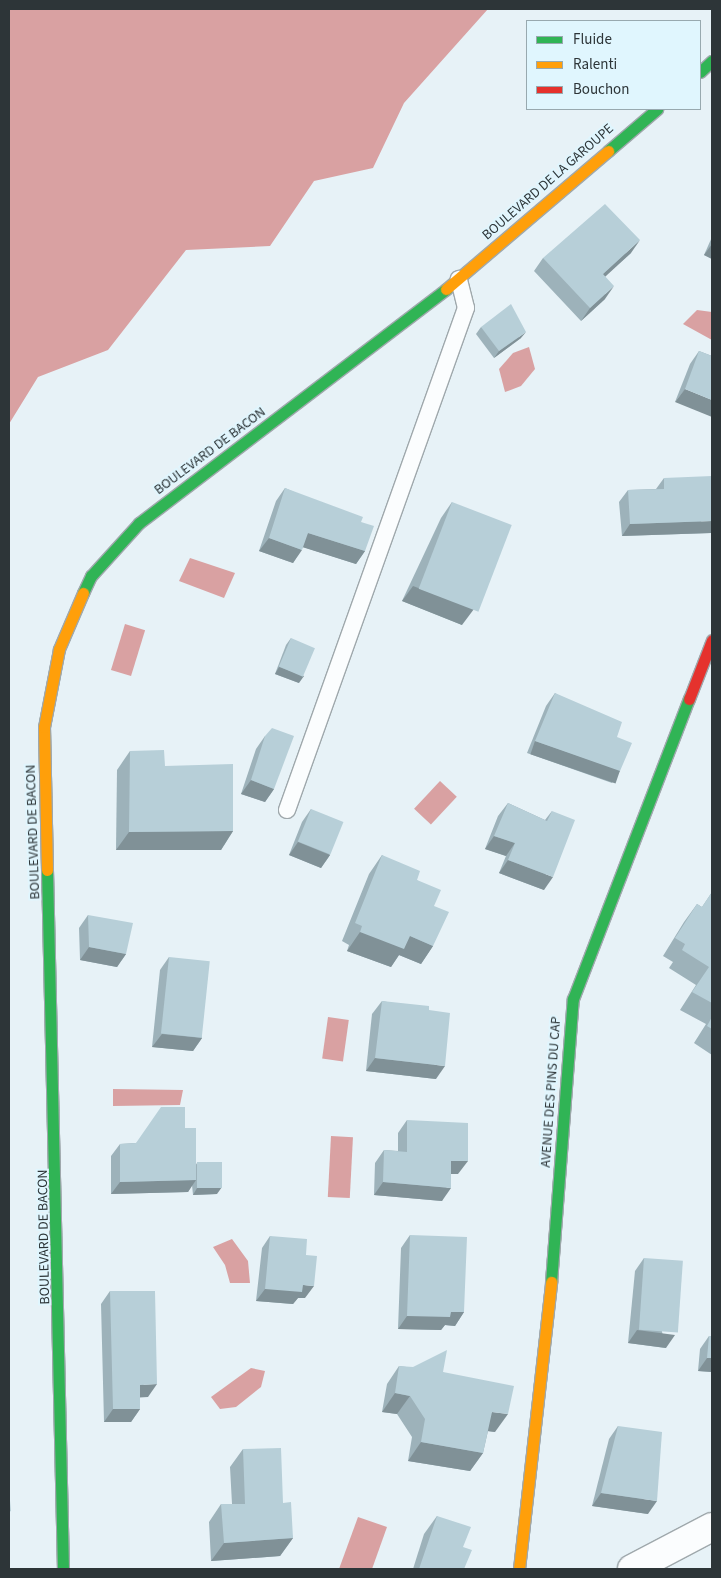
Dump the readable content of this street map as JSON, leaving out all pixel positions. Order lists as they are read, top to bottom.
{
  "streets": {
    "street": ["BOULEVARD DE LA GAROUPE", "BOULEVARD DE BACON", "AVENUE DES PINS DU CAP"]
  },
  "crossings": [
    ["BOULEVARD DE LA GAROUPE", "BOULEVARD DE BACON"]
  ],
  "legend": ["Fluide", "Ralenti", "Bouchon"]
}
